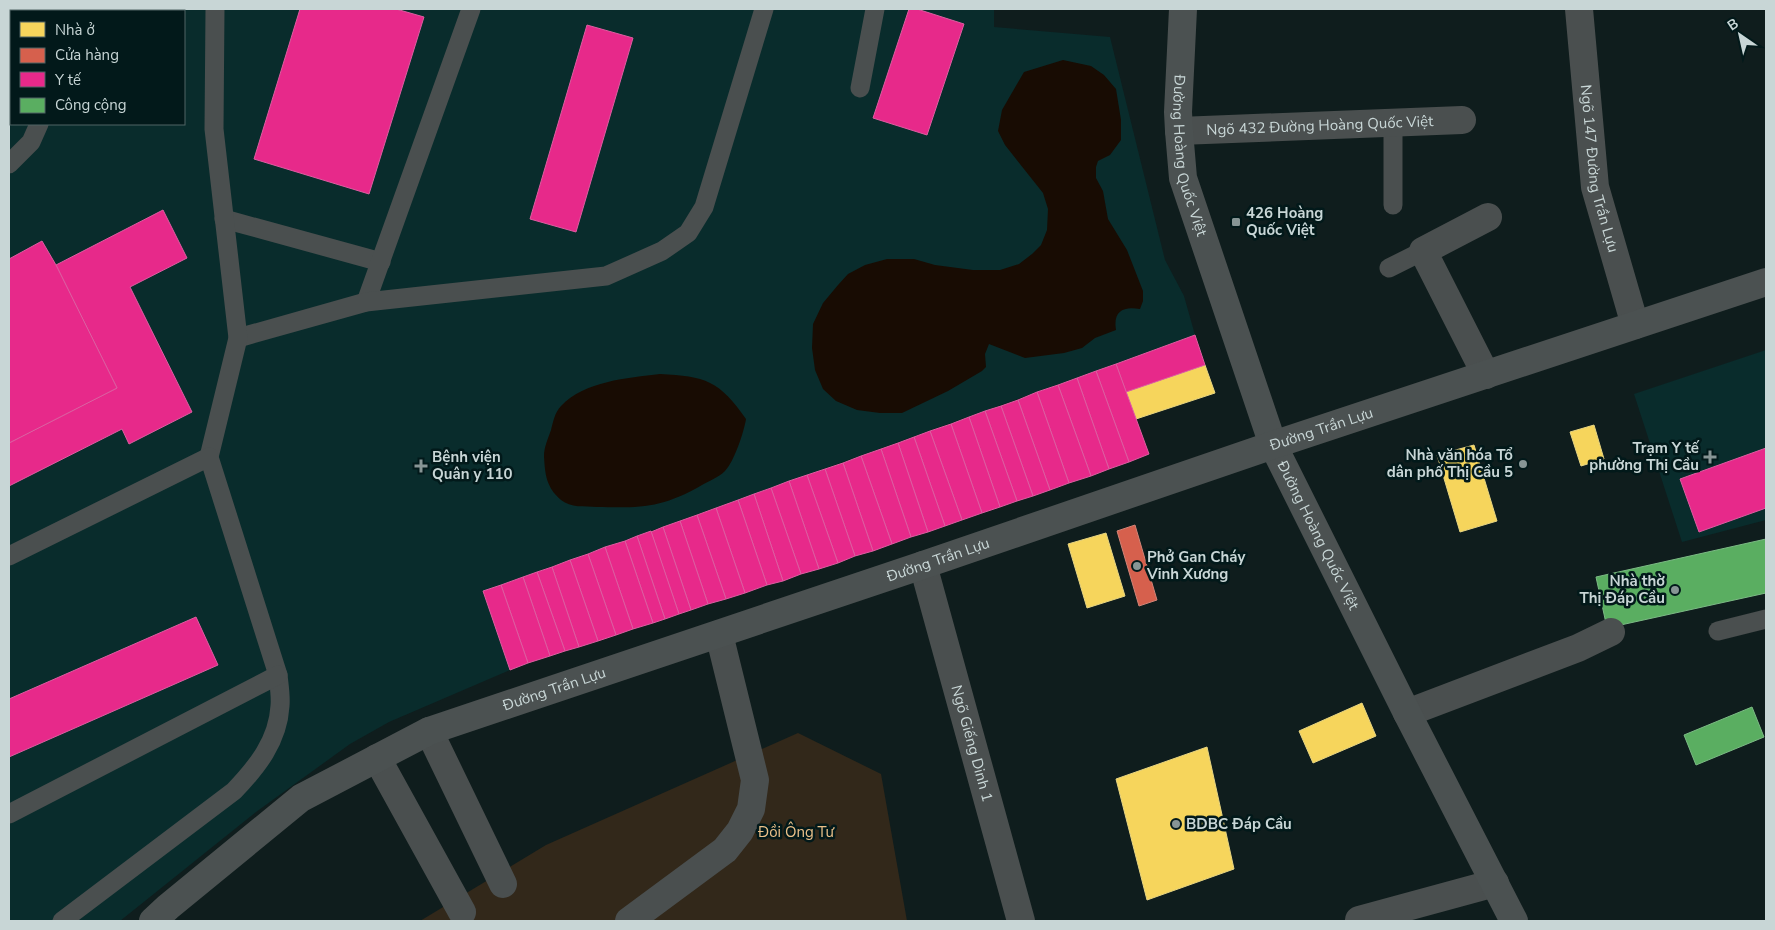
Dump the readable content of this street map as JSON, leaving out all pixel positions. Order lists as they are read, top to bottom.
{
  "streets": {
    "main road": ["Đường Hoàng Quốc Việt", "Đường Trần Lựu"],
    "street": ["Ngõ 432 Đường Hoàng Quốc Việt", "Ngõ 147 Đường Trần Lựu", "Ngõ Giếng Dinh 1"]
  },
  "crossings": [
    ["Ngõ 432 Đường Hoàng Quốc Việt", "Đường Hoàng Quốc Việt"],
    ["Đường Hoàng Quốc Việt", "Đường Trần Lựu"],
    ["Ngõ 147 Đường Trần Lựu", "Đường Trần Lựu"],
    ["Đường Trần Lựu", "Ngõ Giếng Dinh 1"]
  ],
  "parks": ["Đồi Ông Tư"],
  "places": {
    "transit": ["426 Hoàng Quốc Việt"],
    "health": ["Trạm Y tế phường Thị Cầu", "Bệnh viện Quân y 110"],
    "other": [
      "Nhà văn hóa Tổ dân phố Thị Cầu 5",
      "Phở Gan Cháy Vinh Xương",
      "Nhà thờ Thị Đáp Cầu",
      "BDBC Đáp Cầu"
    ]
  },
  "legend": [
    "Nhà ở",
    "Cửa hàng",
    "Y tế",
    "Công cộng"
  ],
  "north": "top left"
}
